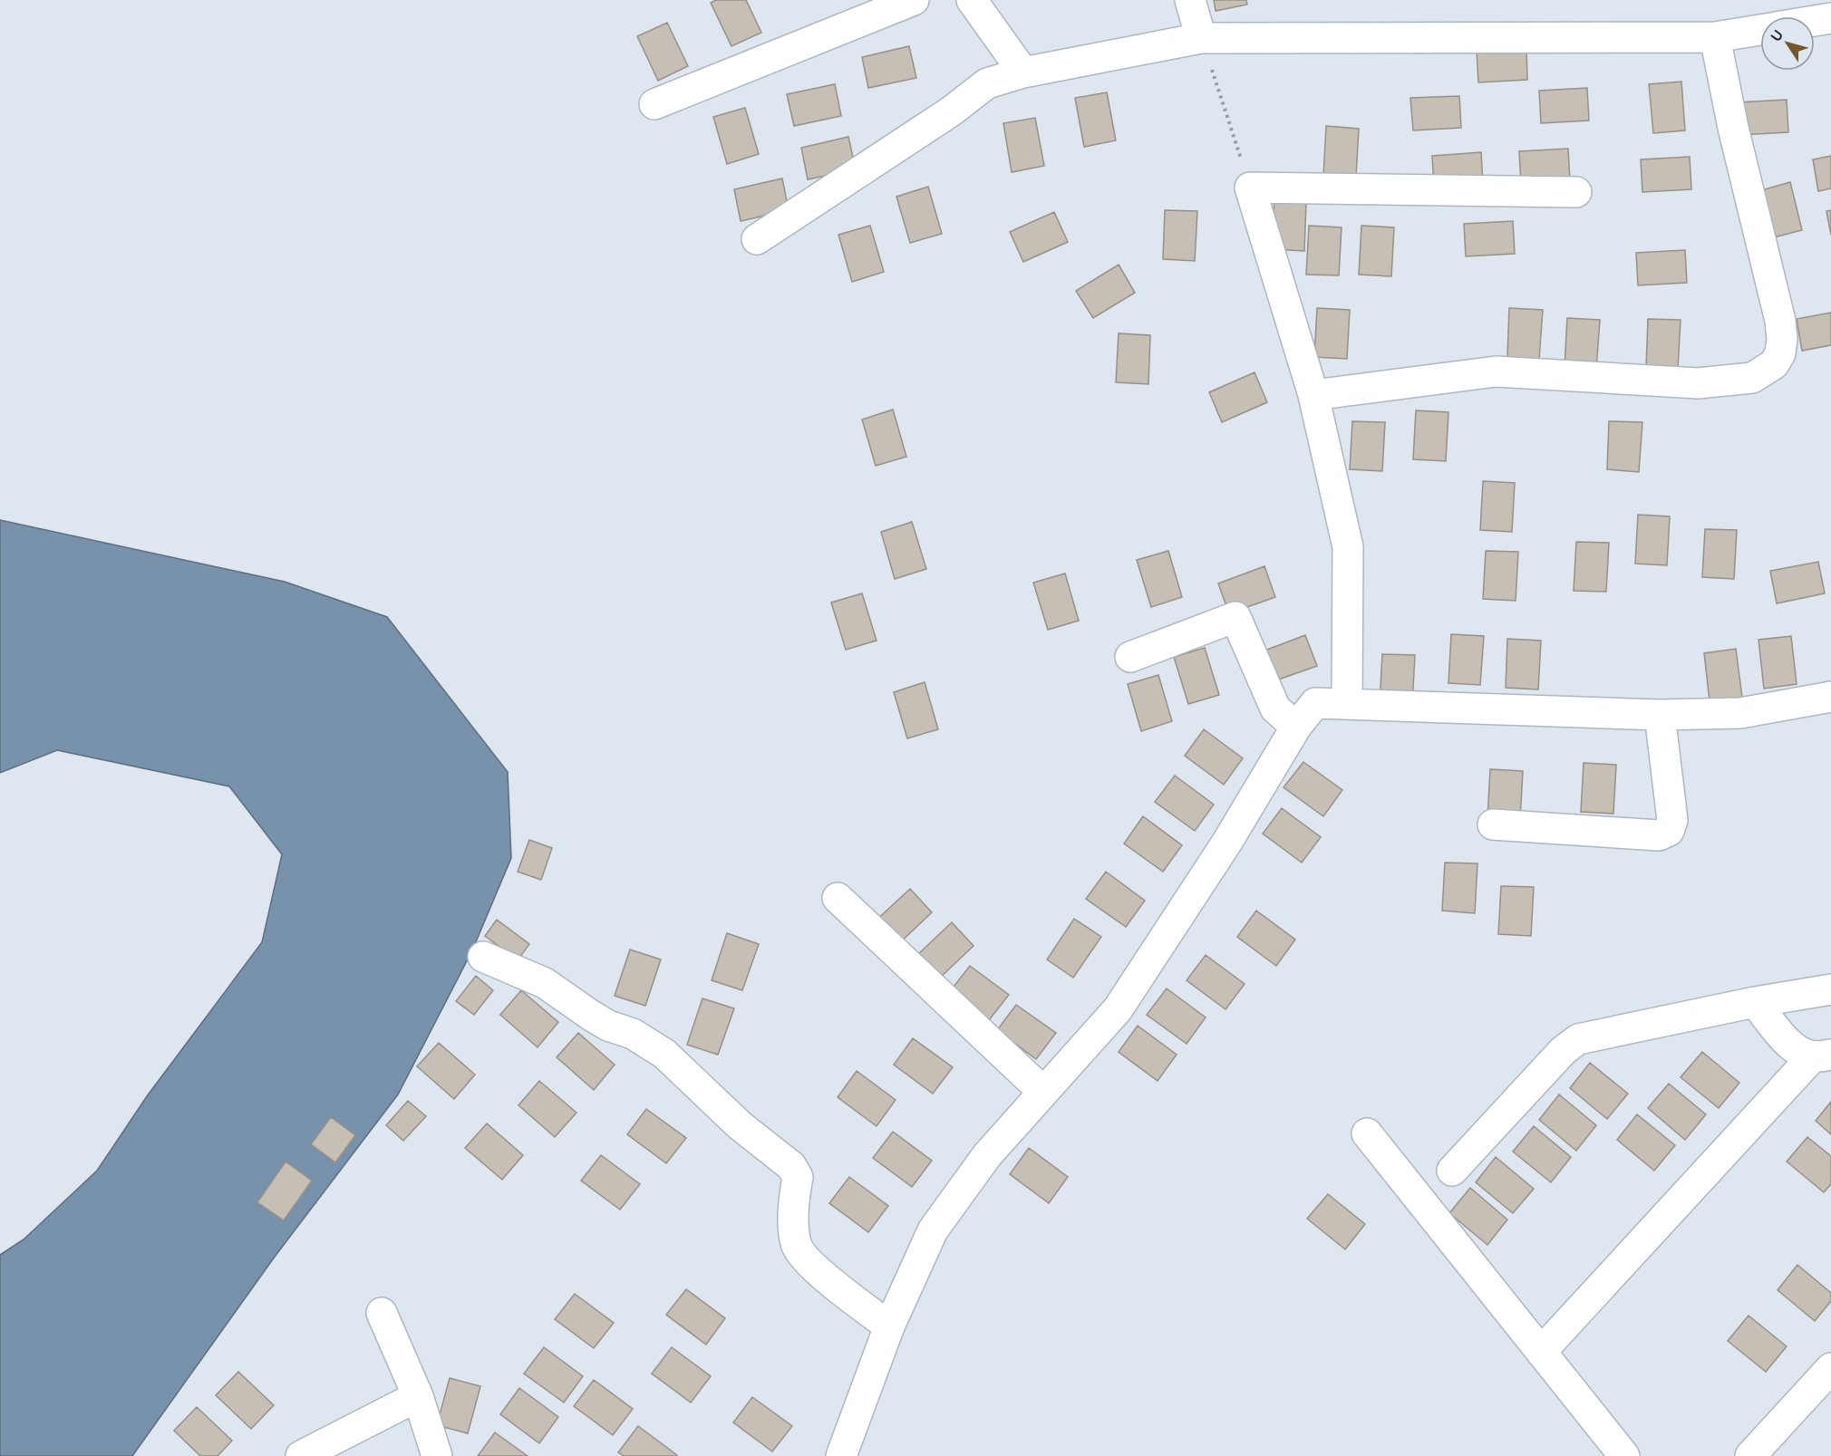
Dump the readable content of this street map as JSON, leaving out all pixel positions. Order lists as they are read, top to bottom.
{
  "north": "top left"
}
